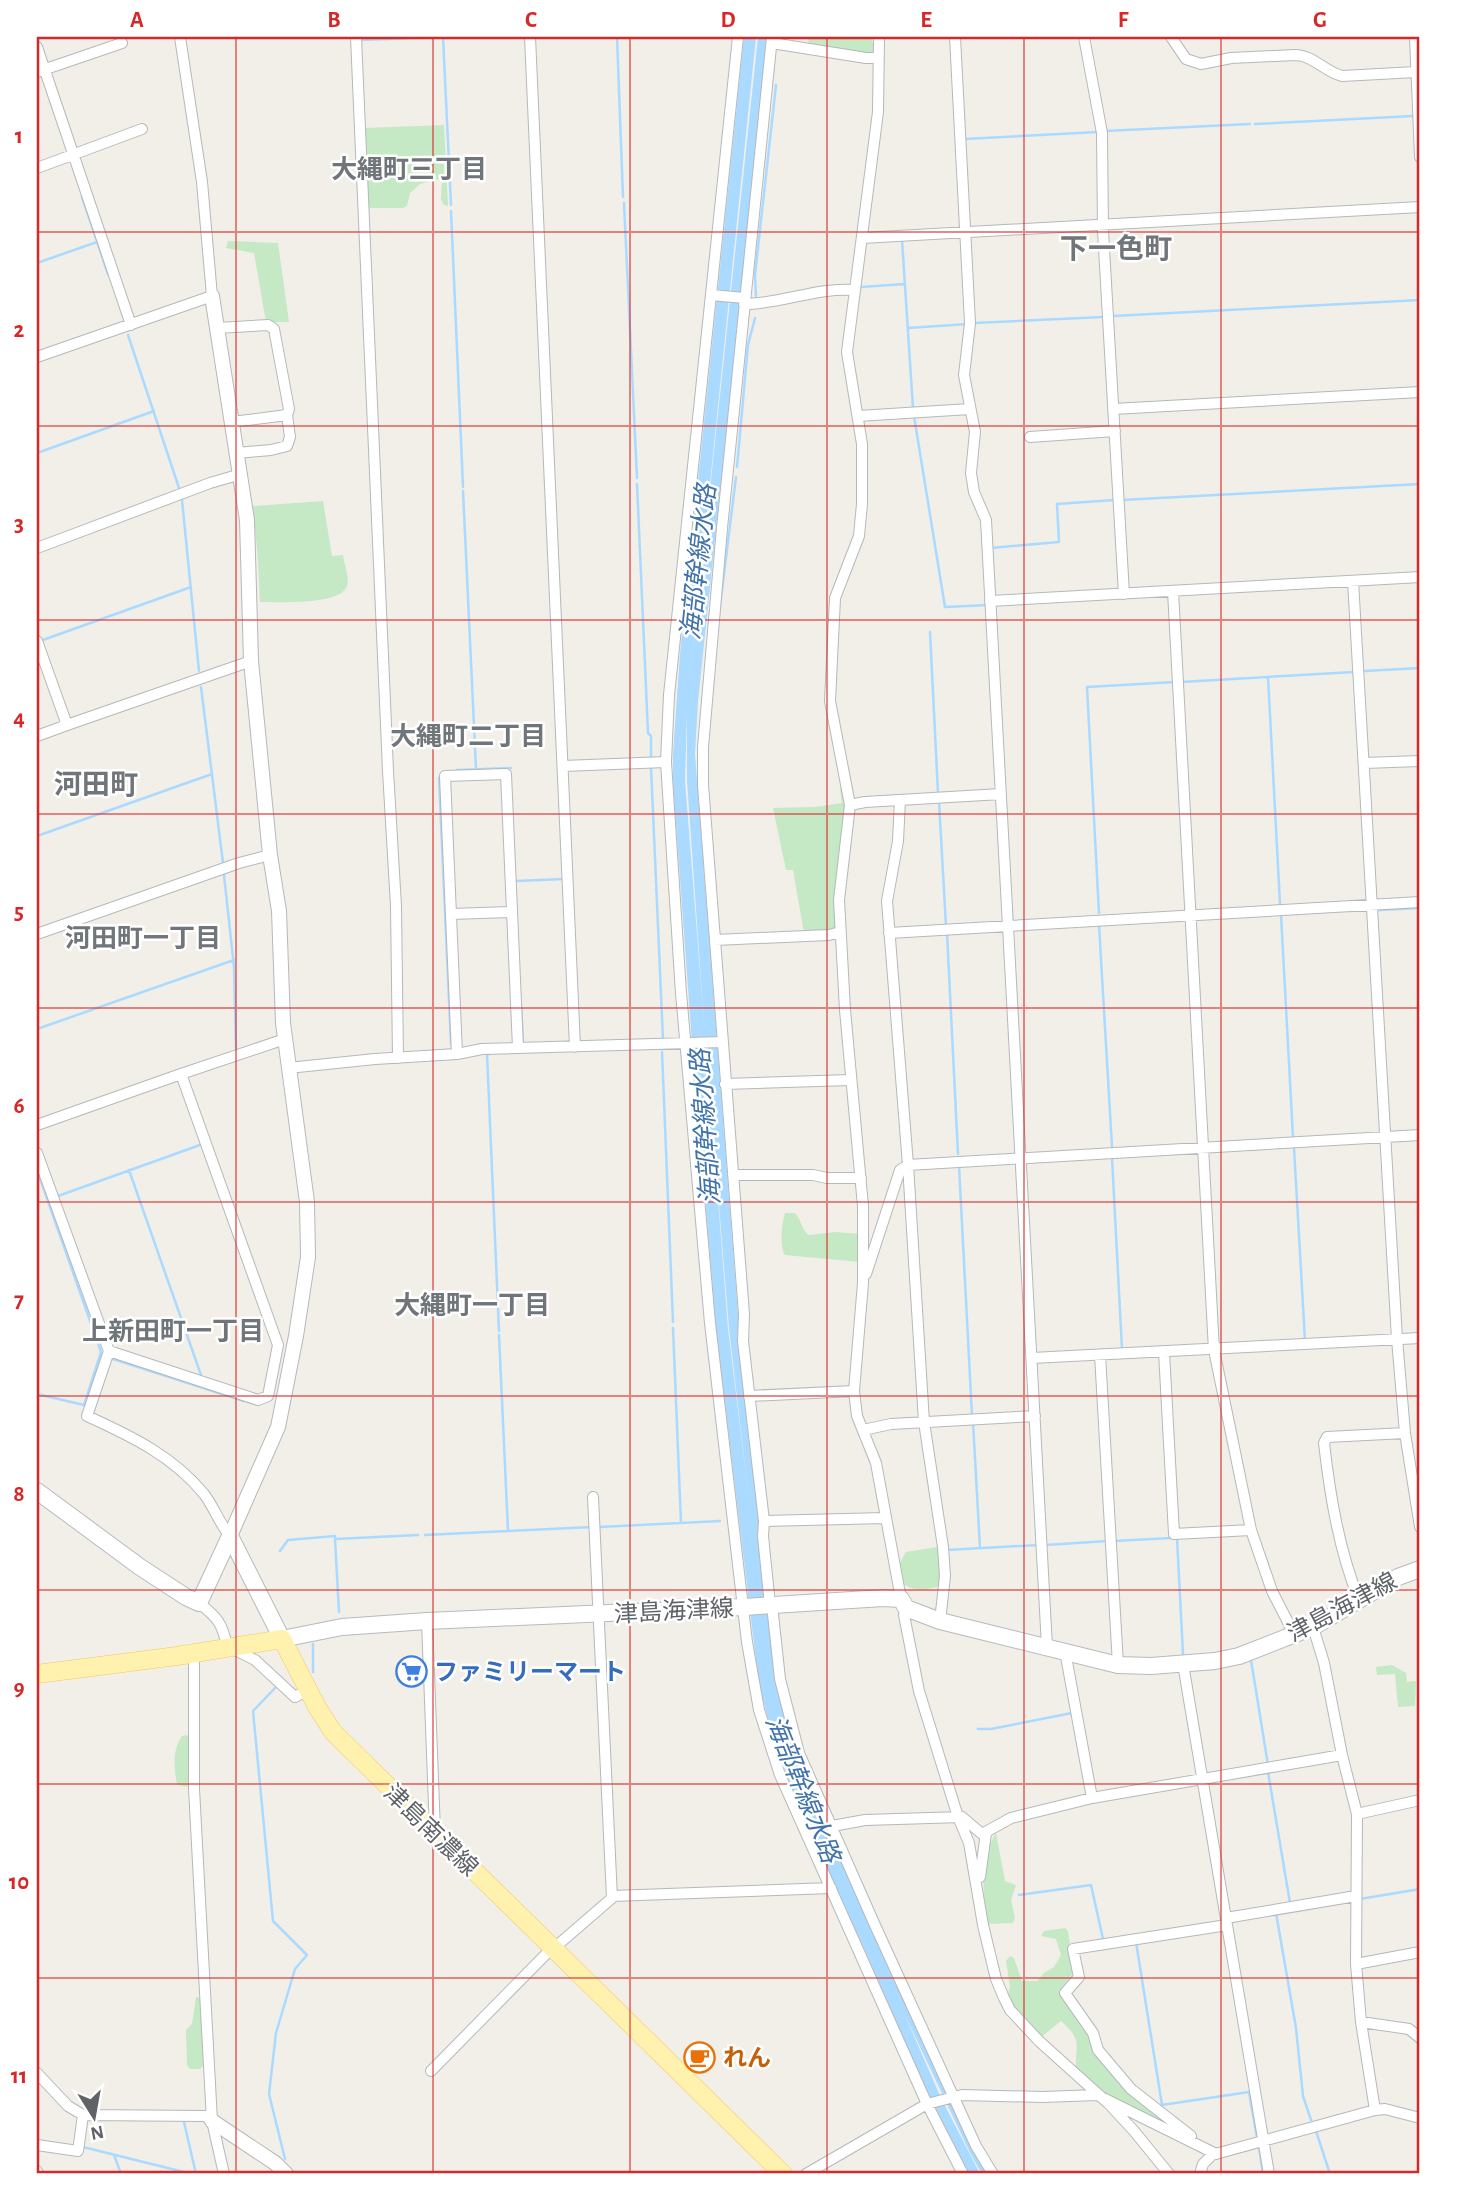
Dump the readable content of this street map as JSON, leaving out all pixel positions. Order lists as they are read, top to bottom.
{
  "streets": {
    "main road": ["津島海津線", "津島南濃線"]
  },
  "crossings": [
    ["津島海津線", "津島南濃線"]
  ],
  "districts": [
    "大縄町三丁目",
    "下一色町",
    "大縄町二丁目",
    "河田町",
    "河田町一丁目",
    "大縄町一丁目",
    "上新田町一丁目"
  ],
  "water": ["海部幹線水路"],
  "places": {
    "supermarket": ["ファミリーマート"],
    "cafe": ["れん"]
  },
  "north": "bottom",
  "grid": {
    "columns": [
      "A",
      "B",
      "C",
      "D",
      "E",
      "F",
      "G"
    ],
    "rows": [
      "1",
      "2",
      "3",
      "4",
      "5",
      "6",
      "7",
      "8",
      "9",
      "10",
      "11"
    ]
  }
}
